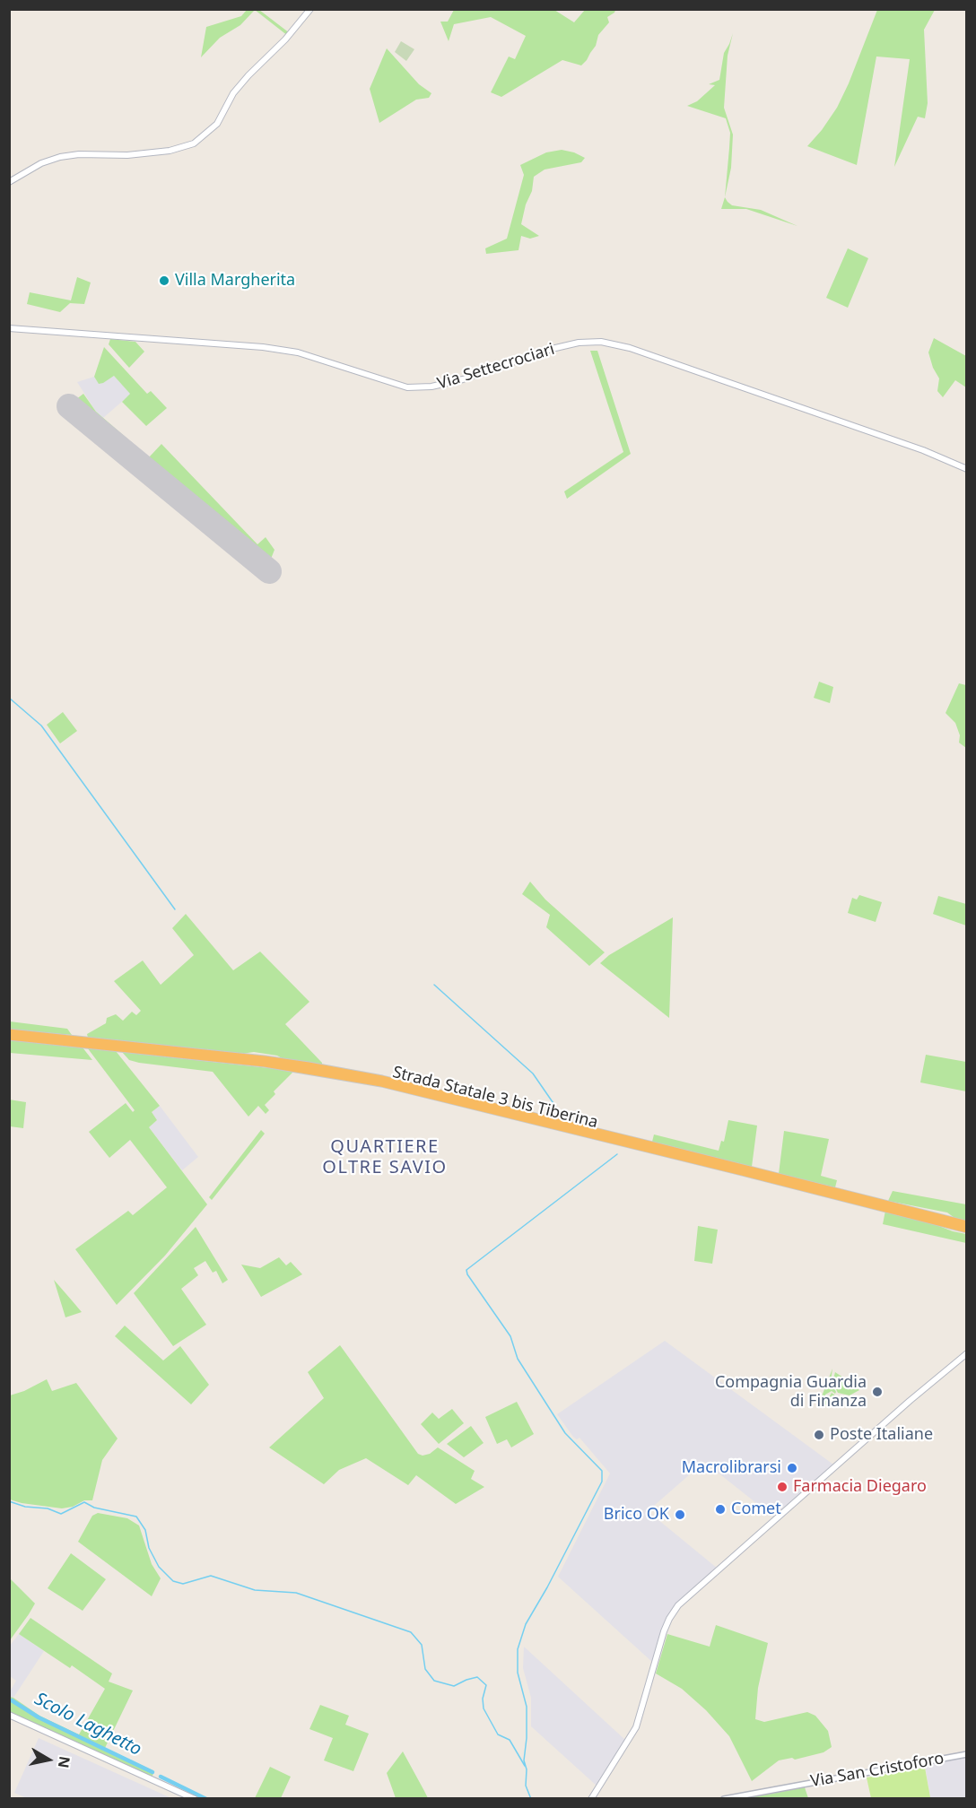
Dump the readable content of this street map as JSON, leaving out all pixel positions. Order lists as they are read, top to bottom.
{
  "streets": {
    "highway": ["Strada Statale 3 bis Tiberina"],
    "main road": ["Via Settecrociari"],
    "street": ["Via San Cristoforo"]
  },
  "districts": ["QUARTIERE OLTRE SAVIO"],
  "water": ["Scolo Laghetto"],
  "places": [
    "Villa Margherita",
    "Compagnia Guardia di Finanza",
    "Poste Italiane",
    "Macrolibrarsi",
    "Farmacia Diegaro",
    "Comet",
    "Brico OK"
  ],
  "north": "right"
}
